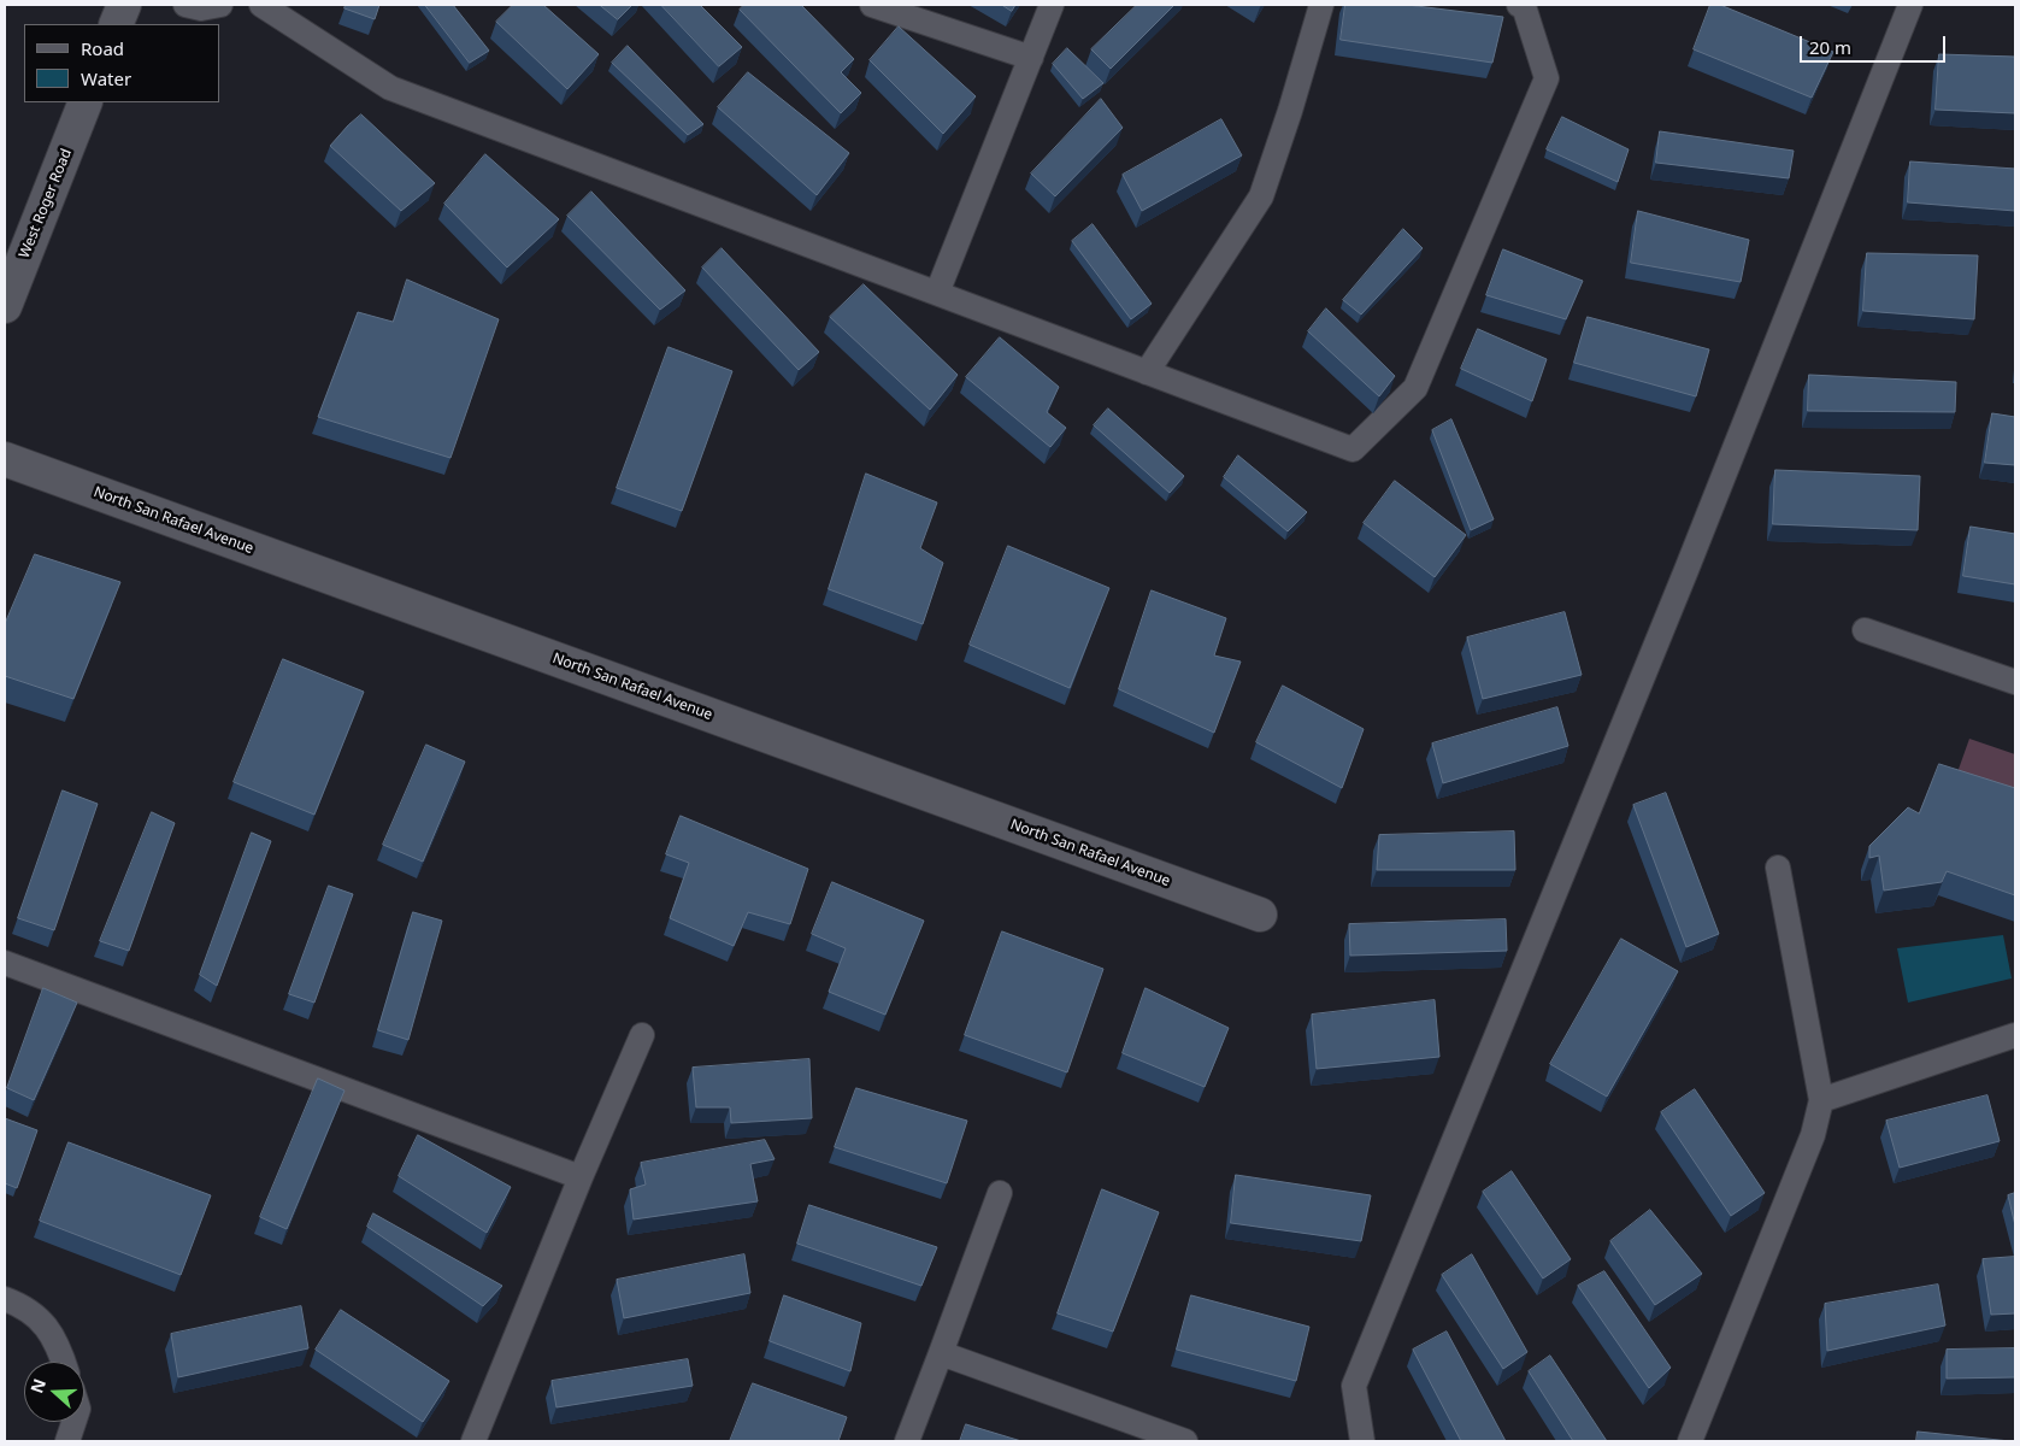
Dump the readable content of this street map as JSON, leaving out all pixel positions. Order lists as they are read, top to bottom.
{
  "streets": {
    "street": ["West Roger Road", "North San Rafael Avenue"]
  },
  "legend": ["Road", "Water"],
  "scale_bar": "20 m",
  "north": "left"
}
